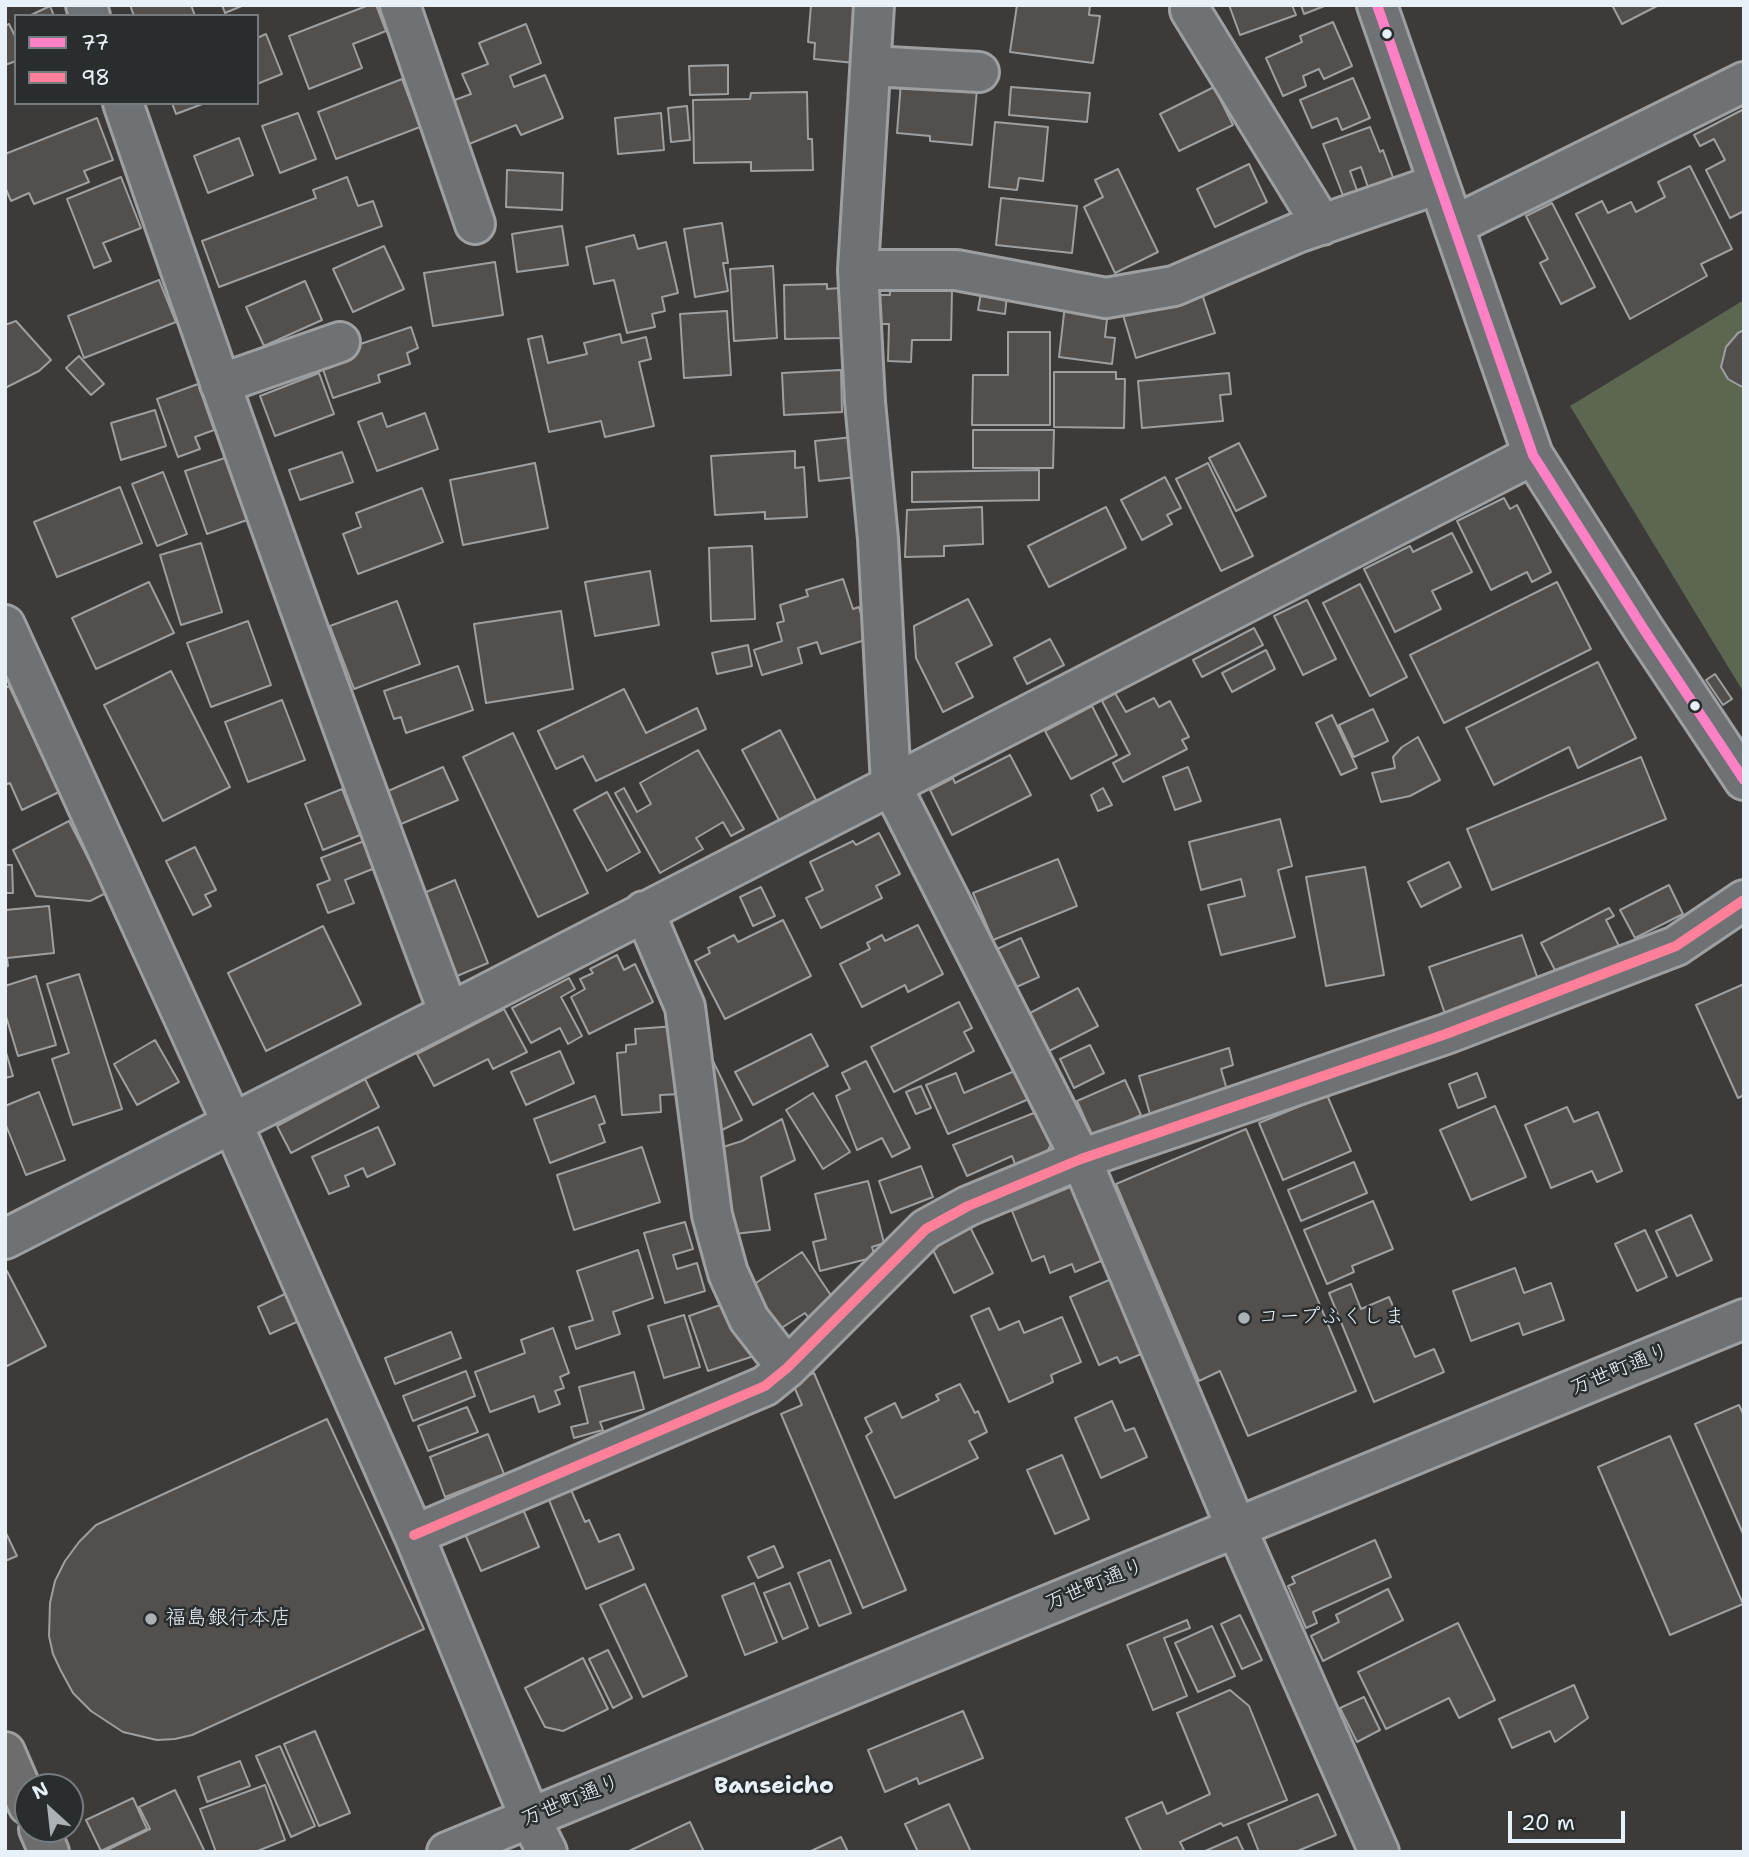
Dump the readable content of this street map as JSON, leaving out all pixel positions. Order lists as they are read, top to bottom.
{
  "streets": {
    "street": ["万世町通り"]
  },
  "districts": ["Banseicho"],
  "places": ["コープふくしま", "福島銀行本店"],
  "lines": ["transit line 77", "transit line 98"],
  "legend": ["77", "98"],
  "scale_bar": "20 m",
  "north": "top left"
}
